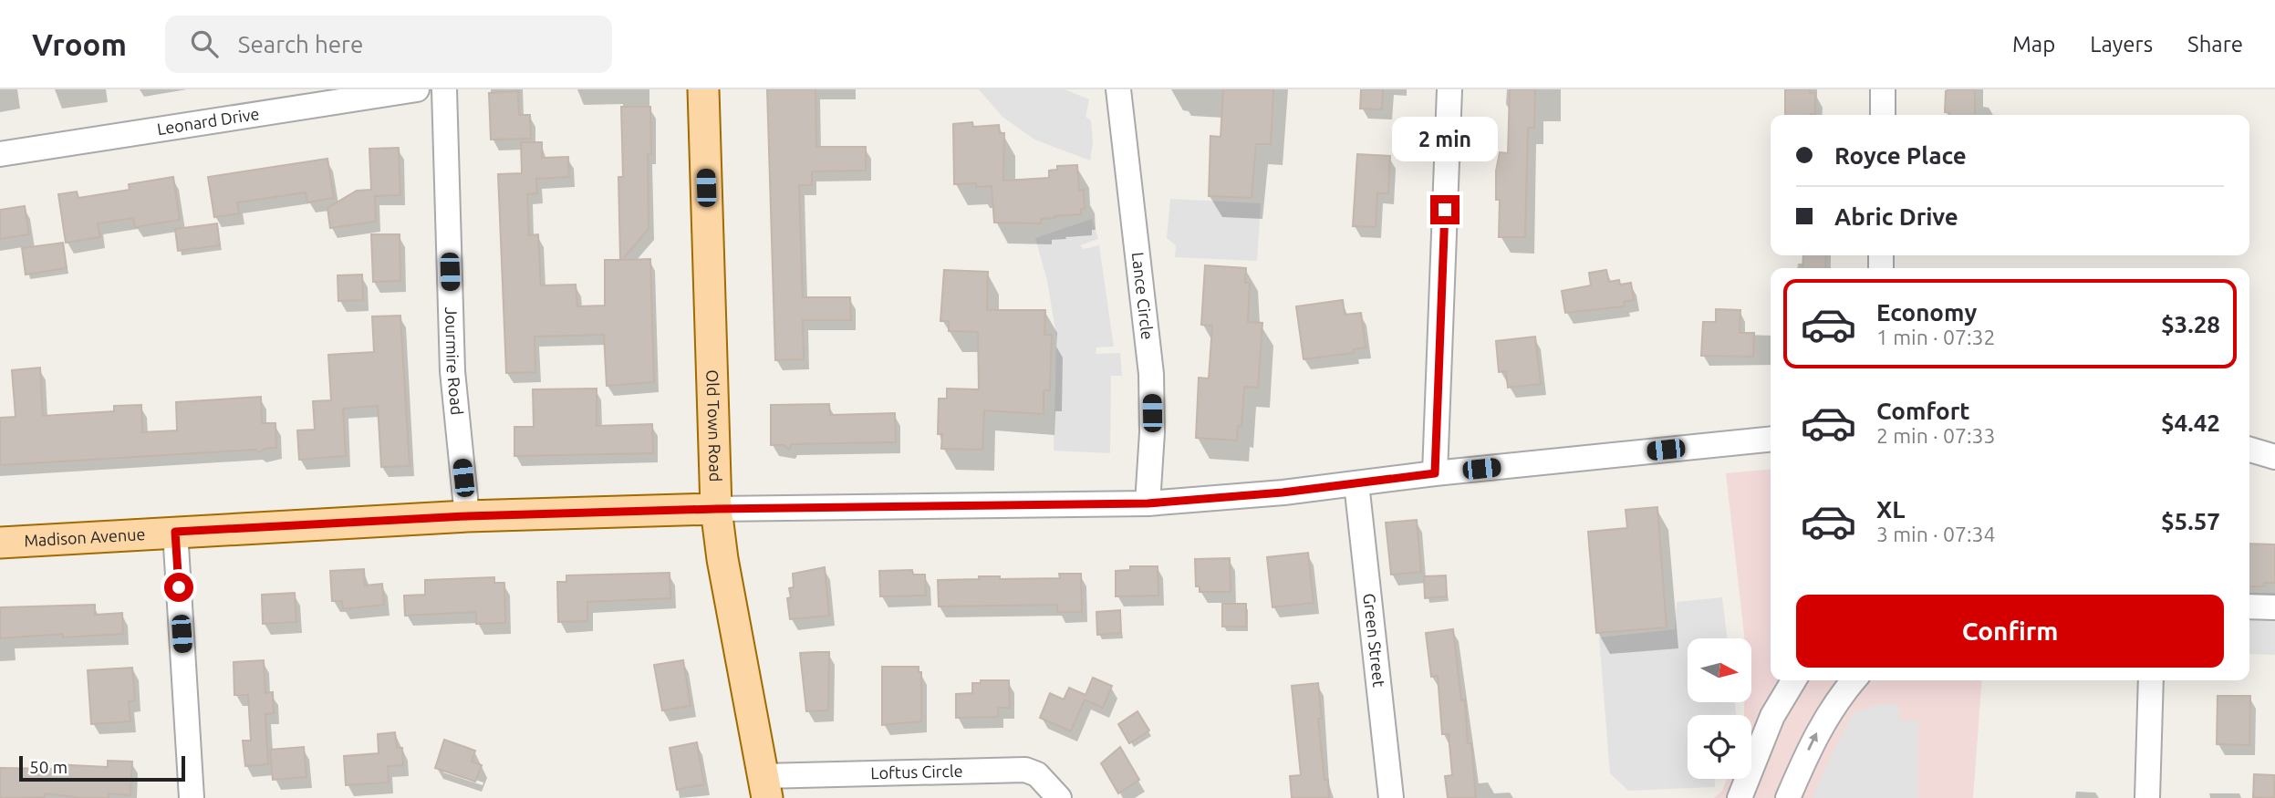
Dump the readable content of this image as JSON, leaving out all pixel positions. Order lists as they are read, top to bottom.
{
  "streets": {
    "main road": ["Old Town Road", "Madison Avenue"],
    "street": [
      "Leonard Drive",
      "Lance Circle",
      "Jourmire Road",
      "Green Street",
      "Loftus Circle"
    ]
  },
  "crossings": [
    ["Lance Circle", "Madison Avenue"],
    ["Jourmire Road", "Madison Avenue"],
    ["Old Town Road", "Madison Avenue"],
    ["Old Town Road", "Loftus Circle"],
    ["Madison Avenue", "Green Street"]
  ],
  "scale_bar": "50 m",
  "north": "right",
  "page": {
    "header": "Vroom",
    "search": "Search here",
    "nav": ["Map", "Layers", "Share"],
    "banner": ["Royce Place", "Abric Drive"],
    "bubble": "2 min",
    "list": [
      {
        "name": "Economy",
        "note": "1 min · 07:32",
        "value": "$3.28"
      },
      {
        "name": "Comfort",
        "note": "2 min · 07:33",
        "value": "$4.42"
      },
      {
        "name": "XL",
        "note": "3 min · 07:34",
        "value": "$5.57"
      }
    ],
    "buttons": "Confirm",
    "scale": "50 m"
  }
}
